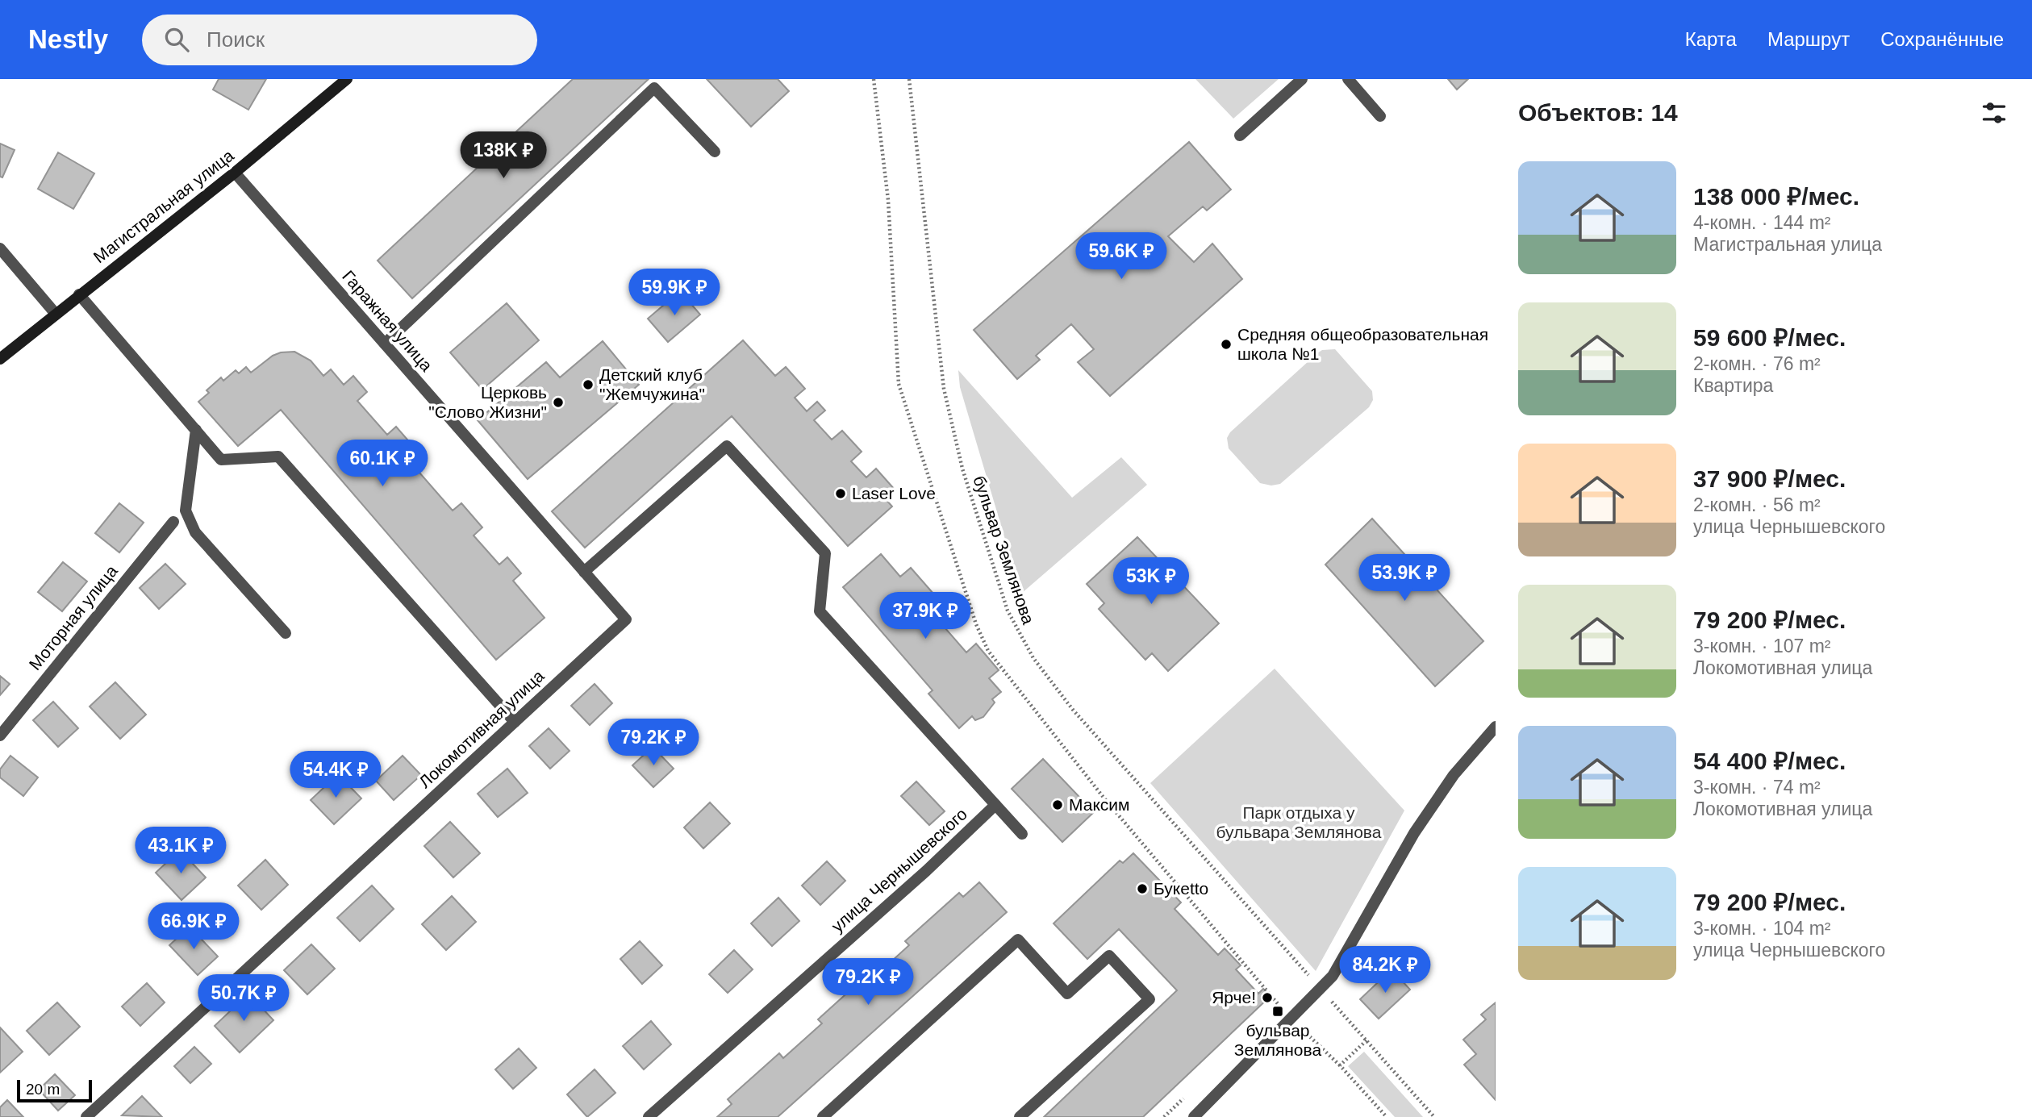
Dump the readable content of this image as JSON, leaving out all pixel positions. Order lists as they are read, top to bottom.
{
  "streets": {
    "street": [
      "Магистральная улица",
      "Гаражная улица",
      "Моторная улица",
      "Локомотивная улица",
      "улица Чернышевского"
    ],
    "path": ["бульвар Землянова"]
  },
  "crossings": [
    ["Магистральная улица", "Гаражная улица"],
    ["Гаражная улица", "Локомотивная улица"]
  ],
  "parks": ["Парк отдыха у бульвара Землянова"],
  "places": {
    "other": [
      "Средняя общеобразовательная школа №1",
      "Детский клуб \"Жемчужина\"",
      "Церковь \"Слово Жизни\"",
      "Laser Love",
      "Максим",
      "Букеttо",
      "Ярче!"
    ],
    "transit": ["бульвар Землянова"]
  },
  "scale_bar": "20 m",
  "page": {
    "header": "Nestly",
    "search": "Поиск",
    "nav": ["Карта", "Маршрут", "Сохранённые"],
    "heading": "Объектов: 14",
    "price": [
      "138K ₽",
      "59.6K ₽",
      "59.9K ₽",
      "60.1K ₽",
      "53.9K ₽",
      "53K ₽",
      "37.9K ₽",
      "79.2K ₽",
      "54.4K ₽",
      "43.1K ₽",
      "66.9K ₽",
      "84.2K ₽",
      "79.2K ₽",
      "50.7K ₽"
    ],
    "list": [
      {
        "name": "138 000 ₽/мес.",
        "note": "4-комн. · 144 m² · Магистральная улица"
      },
      {
        "name": "59 600 ₽/мес.",
        "note": "2-комн. · 76 m² · Квартира"
      },
      {
        "name": "37 900 ₽/мес.",
        "note": "2-комн. · 56 m² · улица Чернышевского"
      },
      {
        "name": "79 200 ₽/мес.",
        "note": "3-комн. · 107 m² · Локомотивная улица"
      },
      {
        "name": "54 400 ₽/мес.",
        "note": "3-комн. · 74 m² · Локомотивная улица"
      },
      {
        "name": "79 200 ₽/мес.",
        "note": "3-комн. · 104 m² · улица Чернышевского"
      }
    ],
    "scale": "20 m"
  }
}
